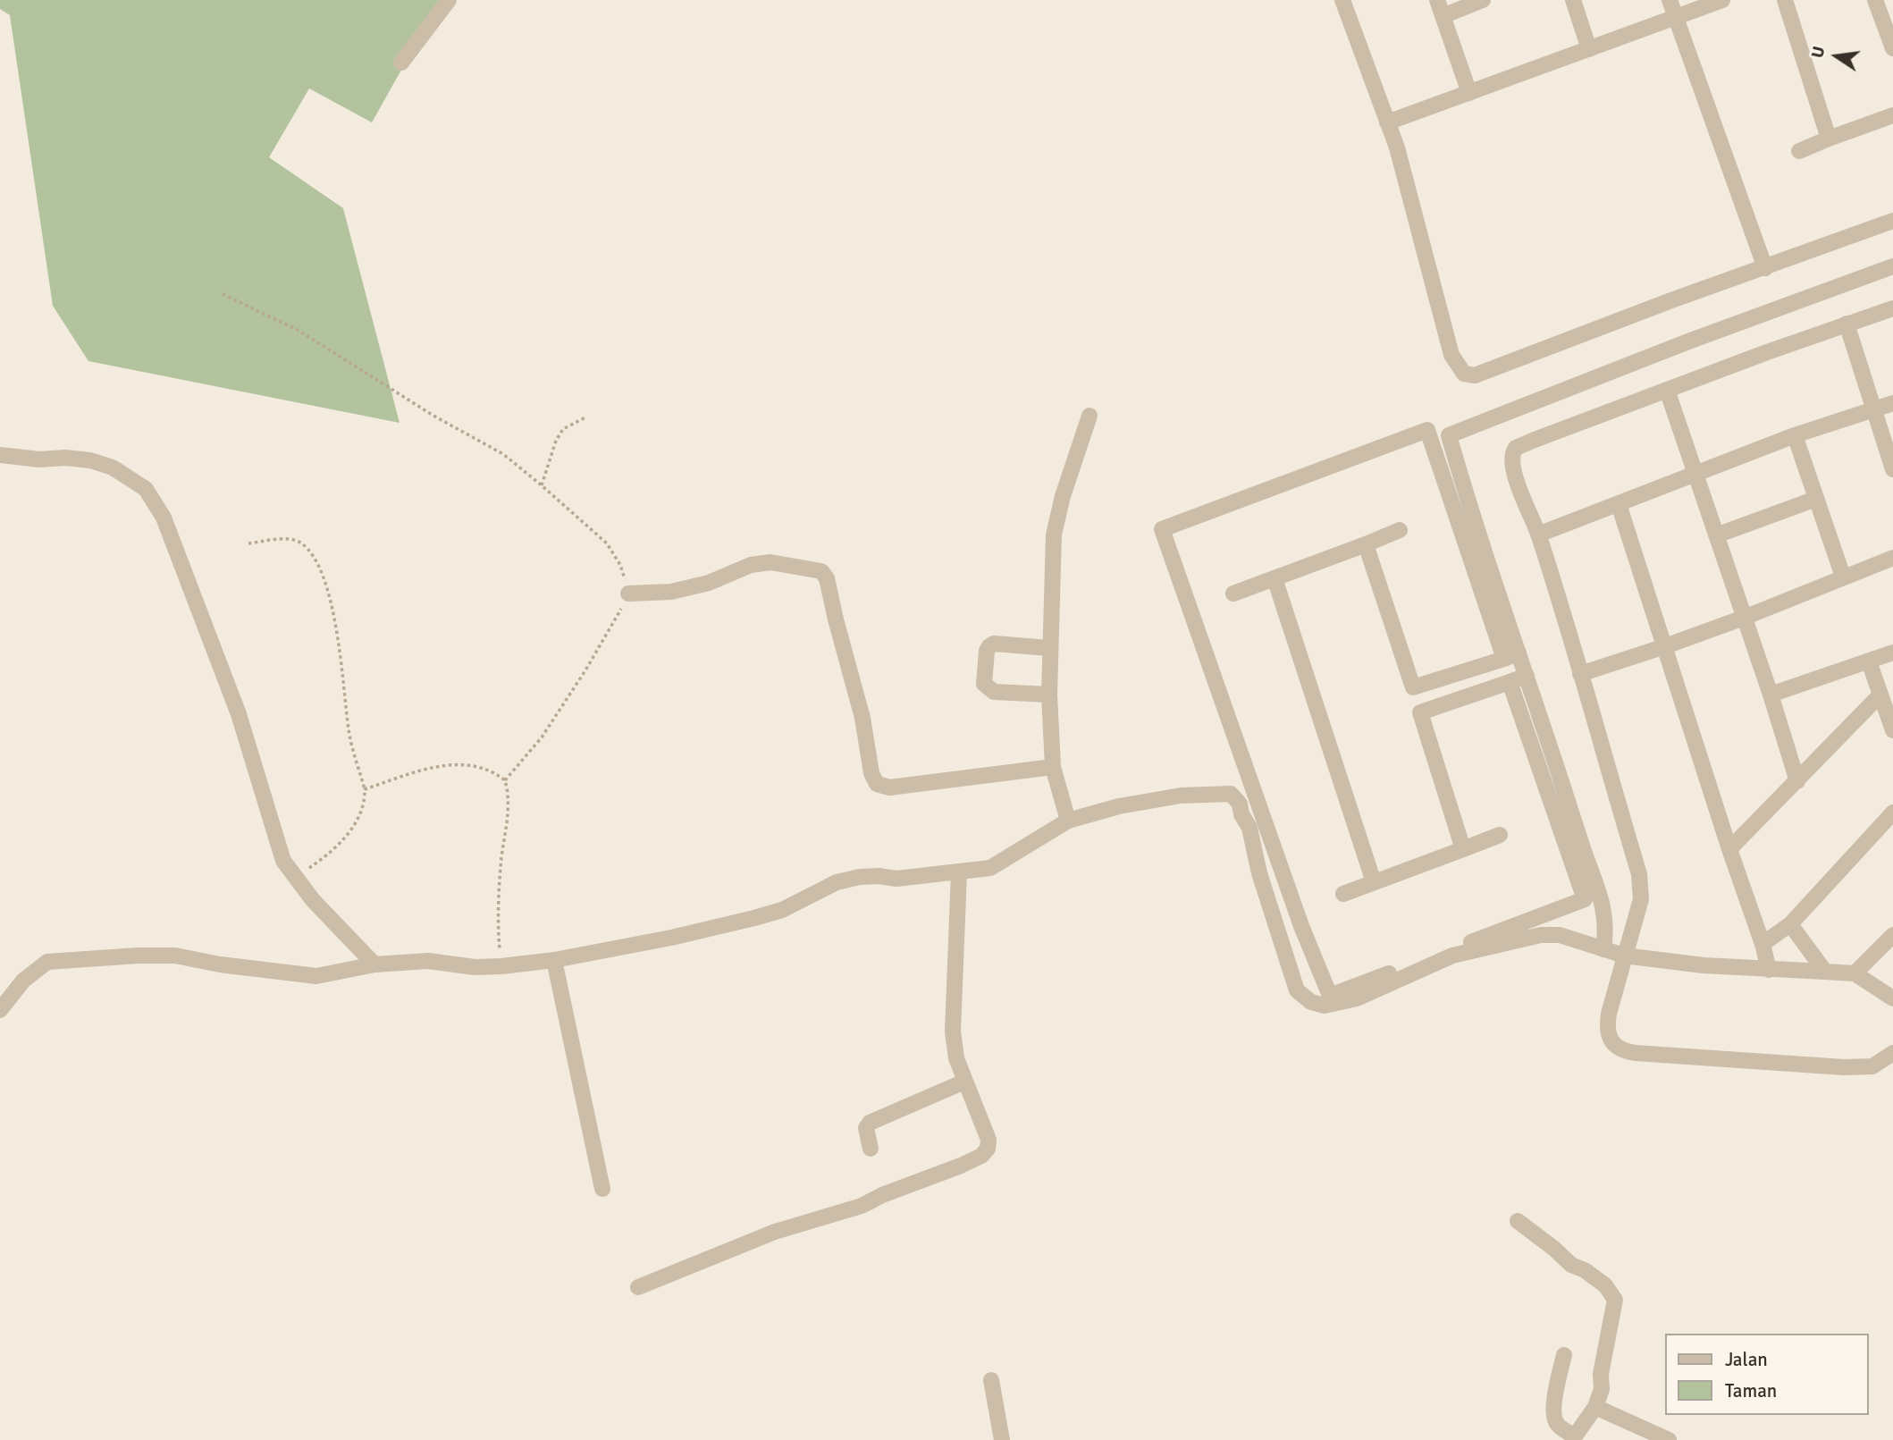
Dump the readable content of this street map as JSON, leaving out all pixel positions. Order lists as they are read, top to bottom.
{
  "legend": ["Jalan", "Taman"],
  "north": "left"
}
